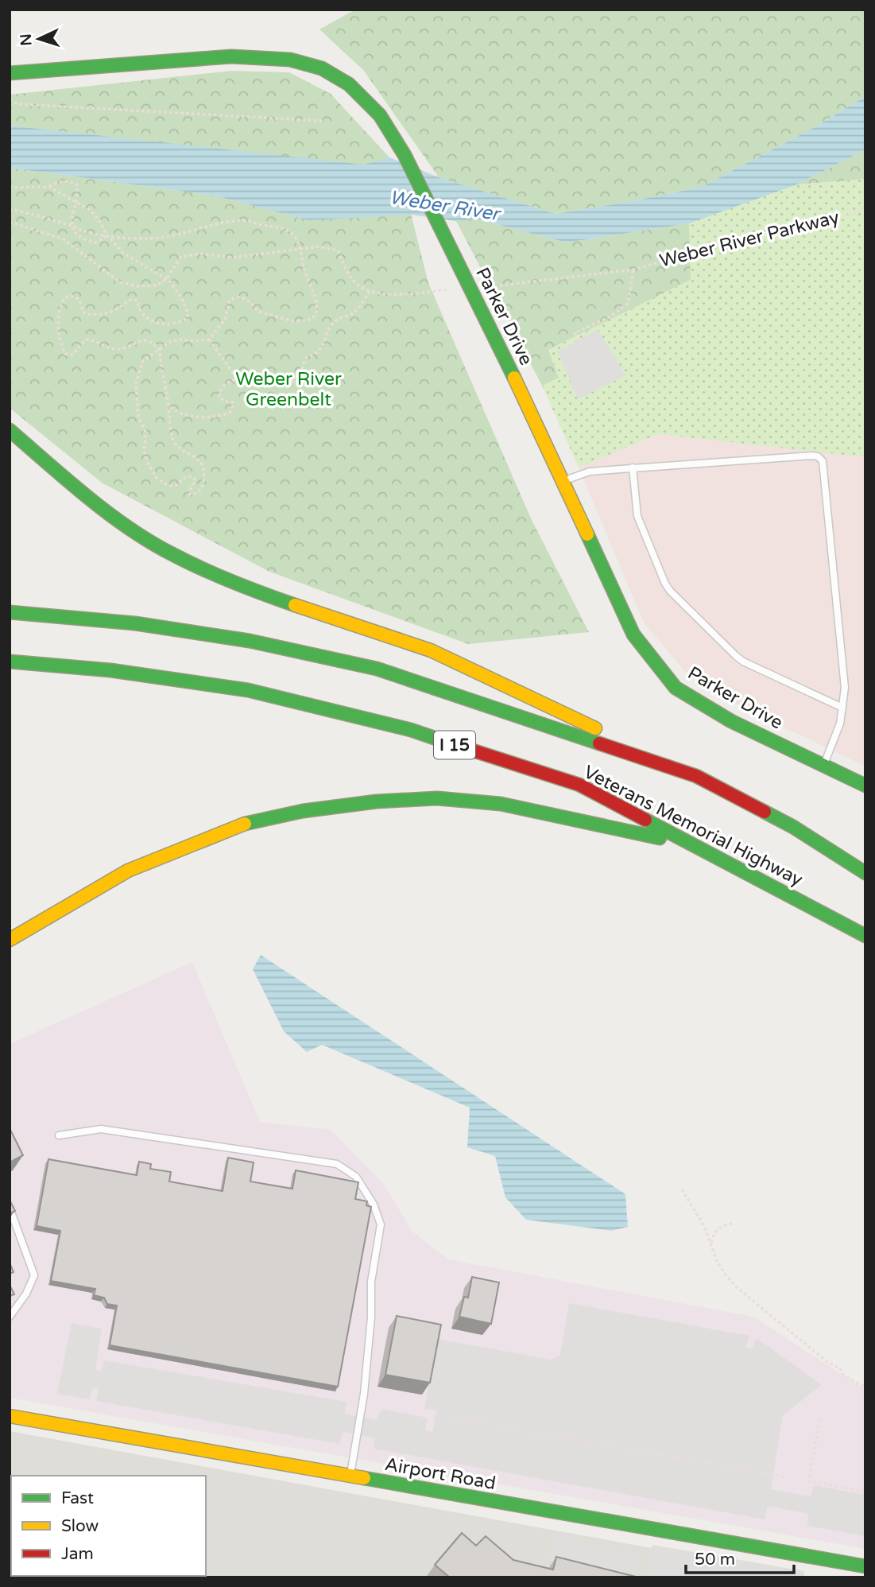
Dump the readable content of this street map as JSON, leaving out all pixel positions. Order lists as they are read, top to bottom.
{
  "streets": {
    "main road": [
      "Parker Drive",
      "I 15",
      "Veterans Memorial Highway",
      "Airport Road"
    ],
    "path": ["Weber River Parkway"]
  },
  "water": ["Weber River"],
  "parks": ["Weber River Greenbelt"],
  "legend": ["Fast", "Slow", "Jam"],
  "scale_bar": "50 m",
  "north": "left"
}
